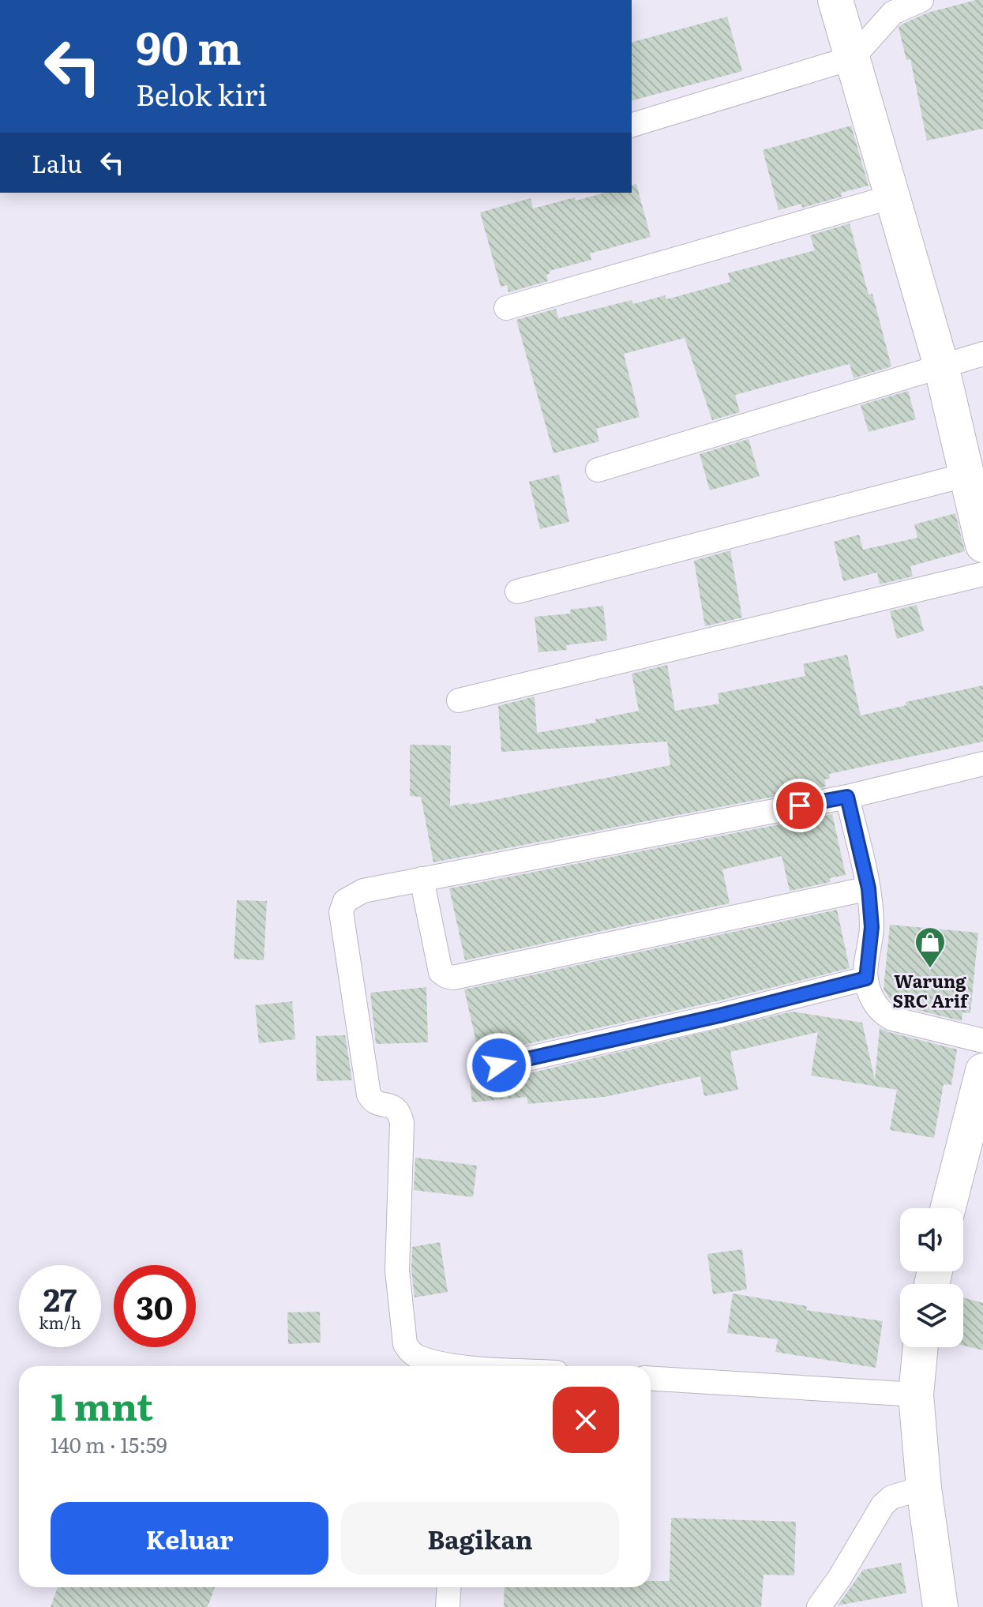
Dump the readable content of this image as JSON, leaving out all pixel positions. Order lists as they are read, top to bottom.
{
  "places": {
    "shop": ["Warung SRC Arif"]
  },
  "page": {
    "turn": ["90 m", "Belok kiri"],
    "then": "Lalu",
    "speed": "27 km/h",
    "limit": "30",
    "heading": ["1 mnt", "140 m · 15:59"],
    "buttons": ["Keluar", "Bagikan"]
  }
}
